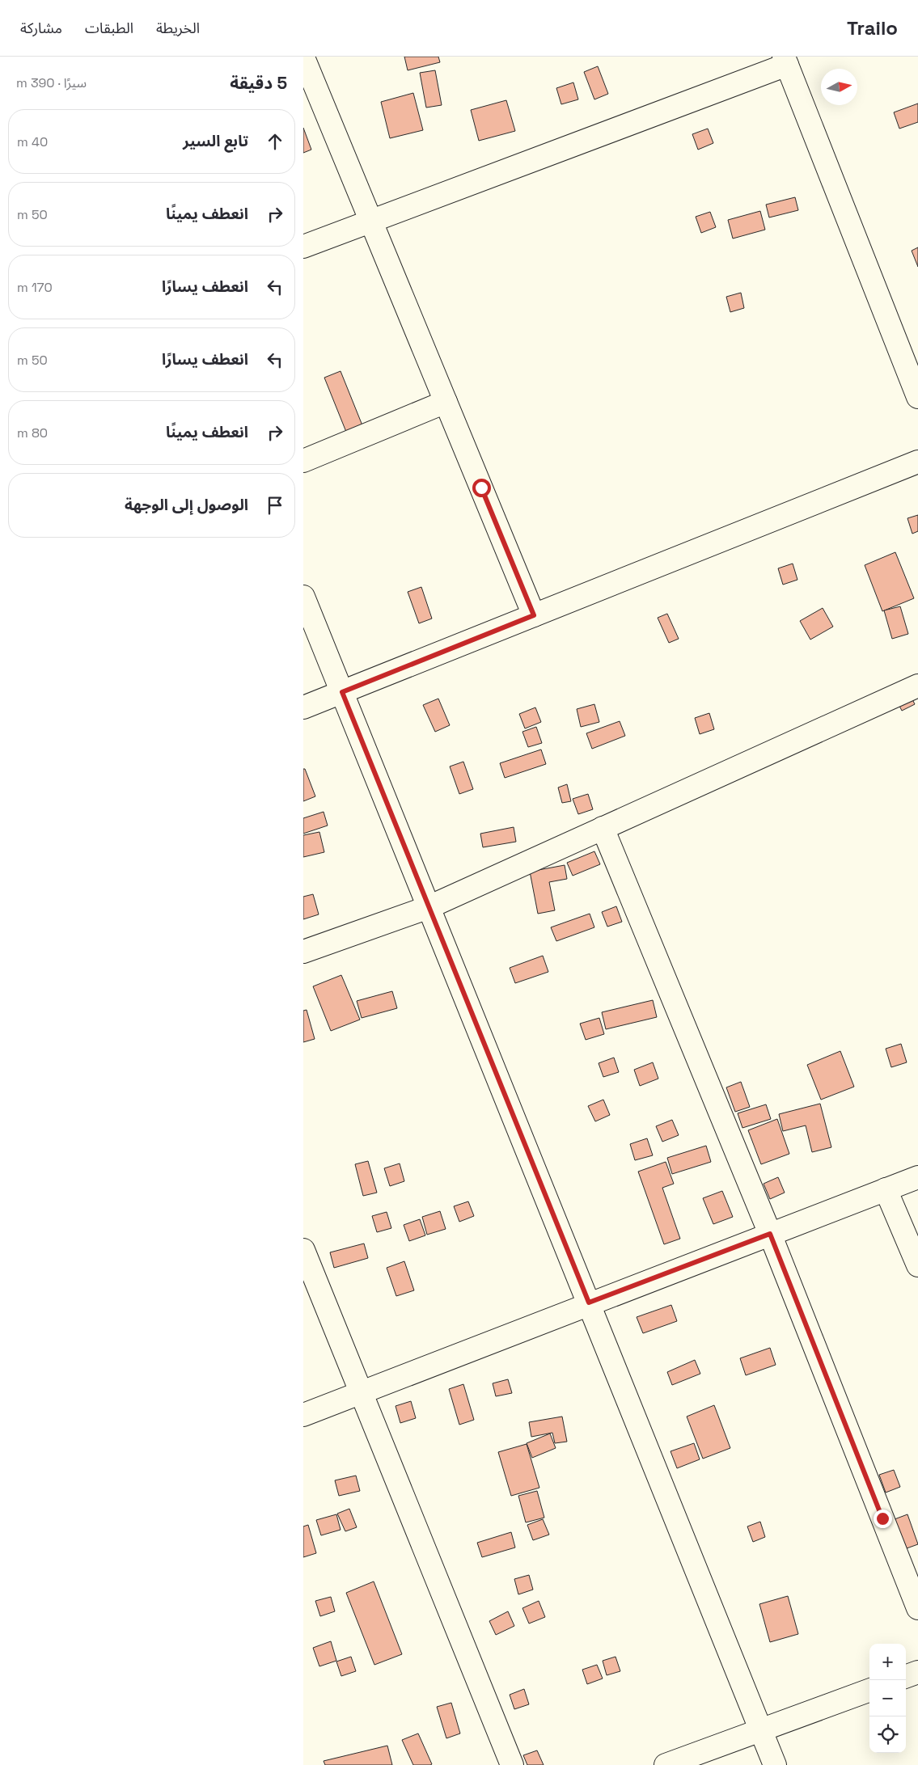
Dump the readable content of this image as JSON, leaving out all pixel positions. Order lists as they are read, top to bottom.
{
  "north": "right",
  "page": {
    "header": "Trailo",
    "nav": ["الخريطة", "الطبقات", "مشاركة"],
    "heading": ["5 دقيقة", "سيرًا · 390 m"],
    "list": [
      ["تابع السير", "40 m"],
      ["انعطف يمينًا", "50 m"],
      ["انعطف يسارًا", "170 m"],
      ["انعطف يسارًا", "50 m"],
      ["انعطف يمينًا", "80 m"],
      "الوصول إلى الوجهة"
    ],
    "map_buttons": ["+", "−"]
  }
}
